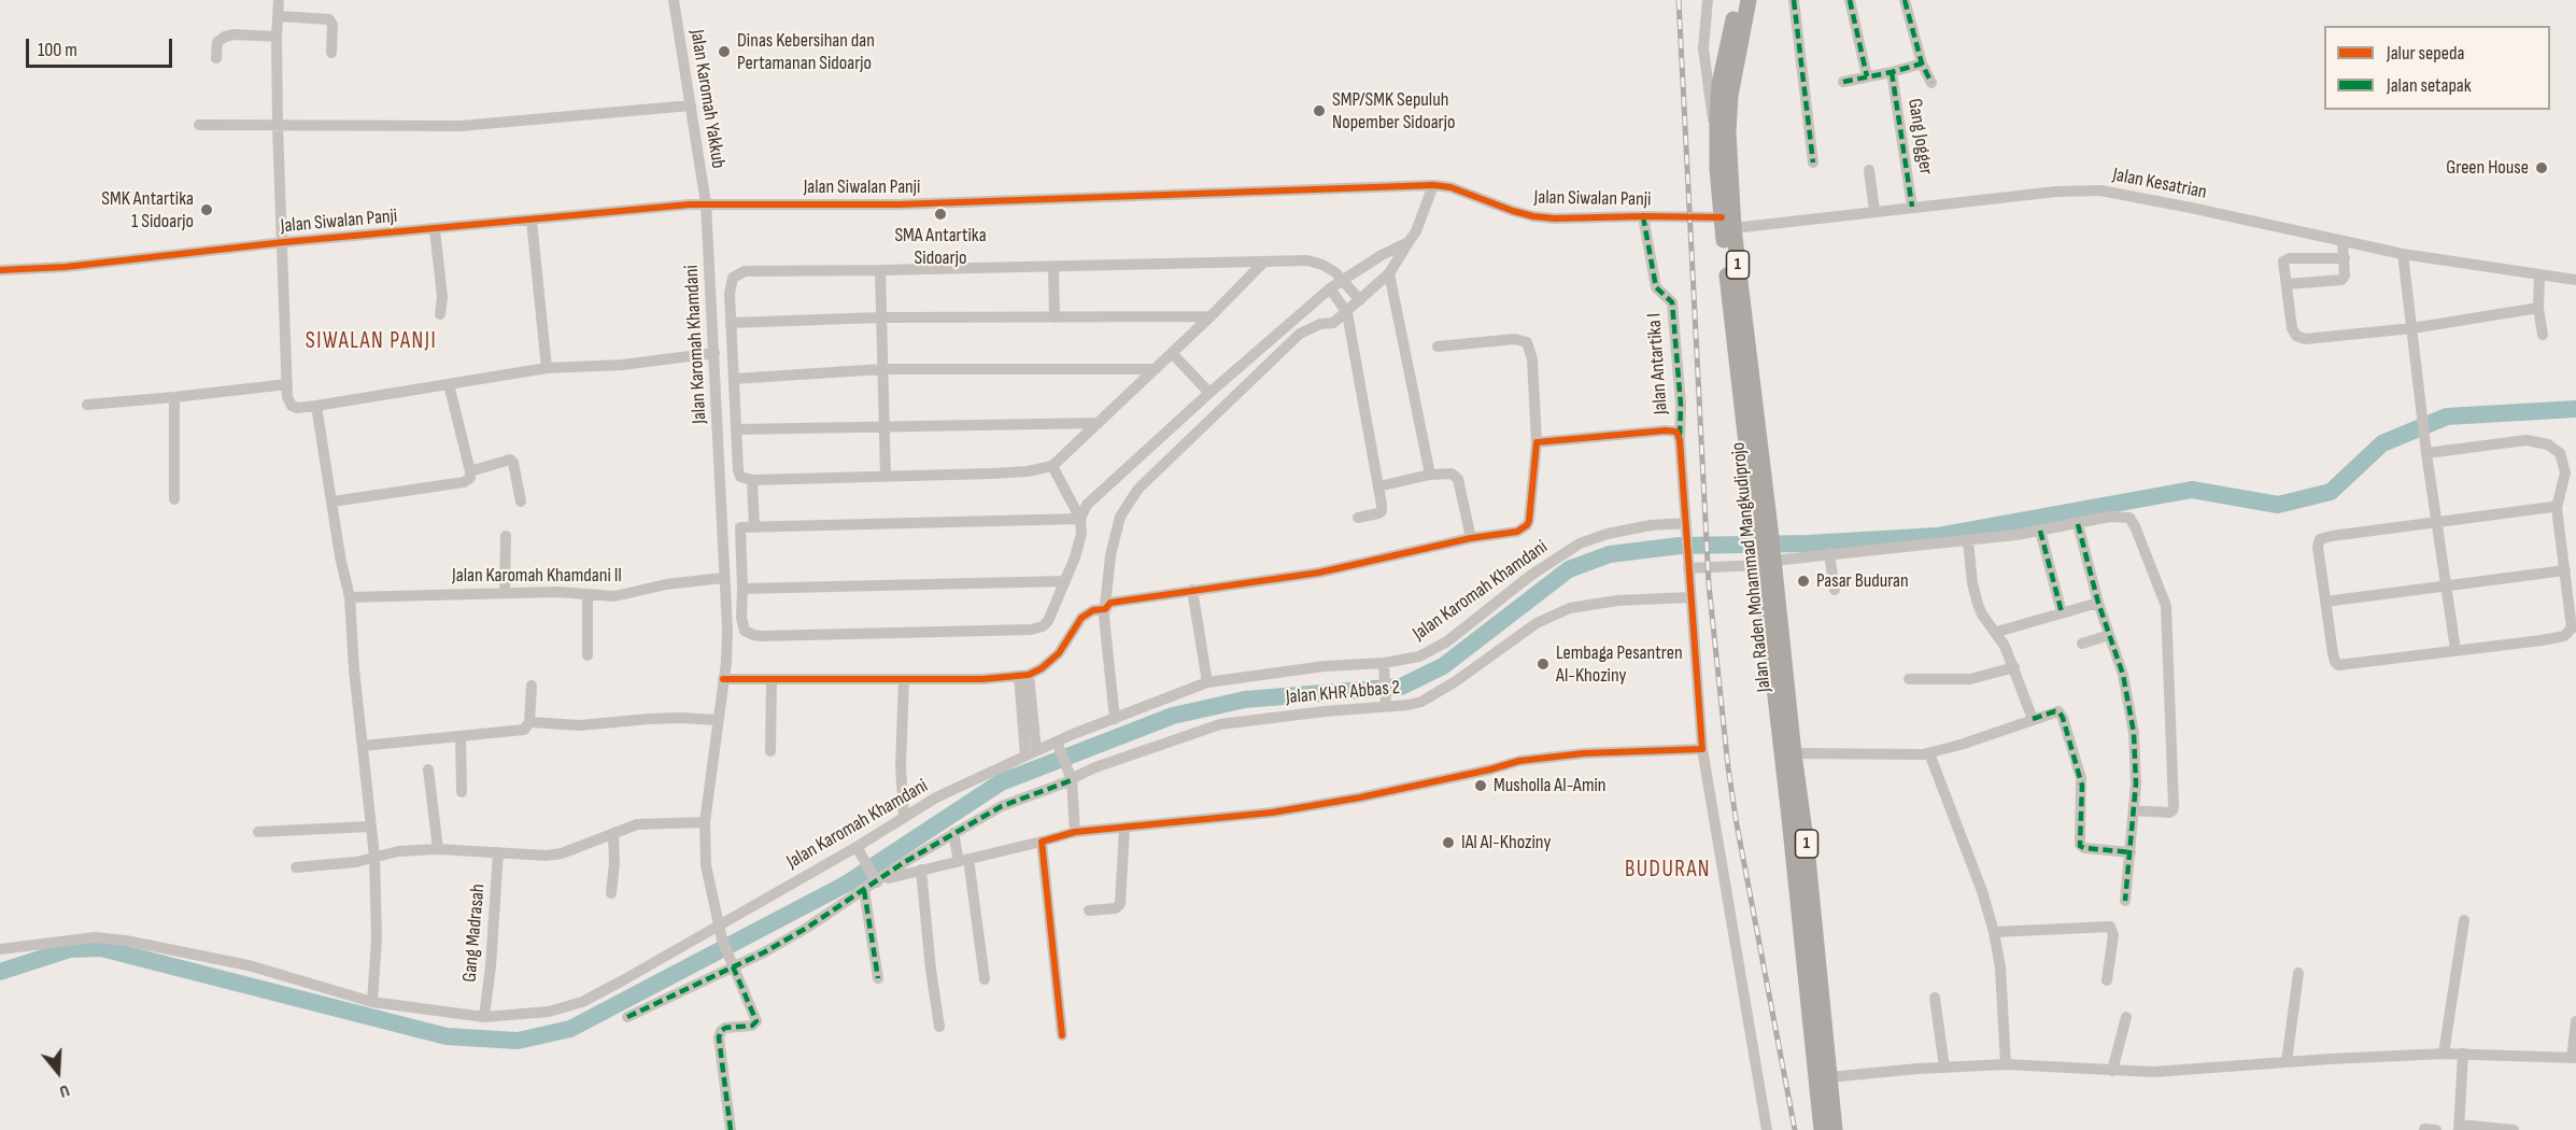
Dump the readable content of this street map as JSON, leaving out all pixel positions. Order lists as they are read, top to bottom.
{
  "streets": {
    "highway": ["1", "Jalan Raden Mohammad Mangkudiprojo"],
    "street": [
      "Jalan Karomah Yakkub",
      "Gang Jogger",
      "Jalan Kesatrian",
      "Jalan Siwalan Panji",
      "Jalan Karomah Khamdani",
      "Jalan Antartika I",
      "Jalan Karomah Khamdani II",
      "Jalan KHR Abbas 2",
      "Gang Madrasah"
    ]
  },
  "crossings": [
    ["Jalan Karomah Yakkub", "Jalan Siwalan Panji"],
    ["Jalan Karomah Yakkub", "Jalan Karomah Khamdani"],
    ["Gang Jogger", "Jalan Kesatrian"],
    ["Jalan Kesatrian", "Jalan Siwalan Panji"],
    ["Jalan Kesatrian", "Jalan Raden Mohammad Mangkudiprojo"],
    ["Jalan Siwalan Panji", "Jalan Karomah Khamdani"],
    ["Jalan Siwalan Panji", "Jalan Antartika I"],
    ["Jalan Siwalan Panji", "Jalan Raden Mohammad Mangkudiprojo"],
    ["Jalan Karomah Khamdani", "Jalan Antartika I"],
    ["Jalan Karomah Khamdani", "Jalan Karomah Khamdani II"],
    ["Jalan Antartika I", "Jalan KHR Abbas 2"]
  ],
  "districts": ["SIWALAN PANJI", "BUDURAN"],
  "places": [
    "Dinas Kebersihan dan Pertamanan Sidoarjo",
    "SMP/SMK Sepuluh Nopember Sidoarjo",
    "Green House",
    "SMK Antartika 1 Sidoarjo",
    "SMA Antartika Sidoarjo",
    "Pasar Buduran",
    "Lembaga Pesantren Al-Khoziny",
    "Musholla Al-Amin",
    "IAI Al-Khoziny"
  ],
  "legend": ["Jalur sepeda", "Jalan setapak"],
  "scale_bar": "100 m",
  "north": "bottom"
}
